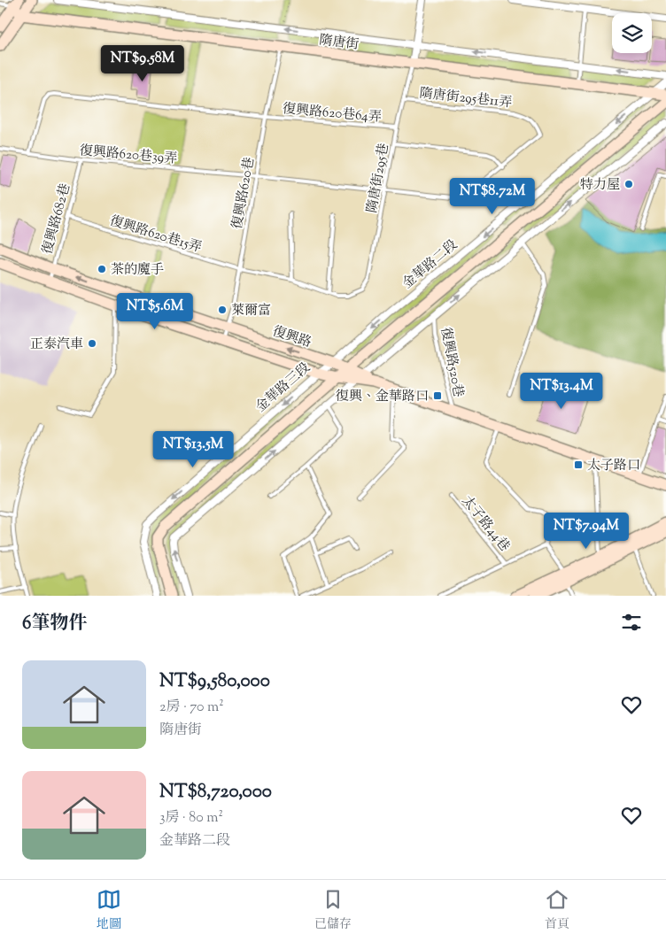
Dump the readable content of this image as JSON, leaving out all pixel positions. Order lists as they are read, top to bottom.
{
  "streets": {
    "street": [
      "隋唐街",
      "金華路二段",
      "復興路",
      "金華路三段"
    ],
    "lane": [
      "隋唐街295巷11弄",
      "復興路620巷64弄",
      "復興路620巷39弄",
      "隋唐街295巷",
      "復興路620巷",
      "復興路682巷",
      "復興路620巷15弄",
      "復興路520巷",
      "太子路44巷"
    ]
  },
  "crossings": [
    ["隋唐街", "隋唐街295巷"],
    ["隋唐街", "復興路620巷"],
    ["隋唐街", "金華路二段"],
    ["隋唐街295巷11弄", "復興路620巷39弄"],
    ["隋唐街295巷11弄", "隋唐街295巷"],
    ["復興路620巷64弄", "復興路620巷39弄"],
    ["復興路620巷64弄", "隋唐街295巷"],
    ["復興路620巷64弄", "復興路620巷"],
    ["復興路620巷39弄", "隋唐街295巷"],
    ["復興路620巷39弄", "復興路620巷"],
    ["復興路620巷39弄", "復興路682巷"],
    ["隋唐街295巷", "復興路620巷15弄"],
    ["復興路620巷", "復興路620巷15弄"],
    ["復興路620巷", "復興路"],
    ["復興路682巷", "復興路620巷15弄"],
    ["復興路682巷", "復興路"],
    ["金華路二段", "復興路"],
    ["金華路二段", "金華路三段"],
    ["復興路", "復興路520巷"],
    ["復興路", "金華路三段"]
  ],
  "places": {
    "other": [
      "特力屋",
      "茶的魔手",
      "萊爾富",
      "正泰汽車"
    ],
    "transit": ["復興、金華路口", "太子路口"]
  },
  "page": {
    "price": [
      "NT$9.58M",
      "NT$8.72M",
      "NT$5.6M",
      "NT$13.4M",
      "NT$13.5M",
      "NT$7.94M"
    ],
    "heading": "6筆物件",
    "list": [
      {
        "name": "NT$9,580,000",
        "note": "2房 · 70 m² · 隋唐街"
      },
      {
        "name": "NT$8,720,000",
        "note": "3房 · 80 m² · 金華路二段"
      }
    ],
    "tabs": ["地圖", "已儲存", "首頁"]
  }
}
